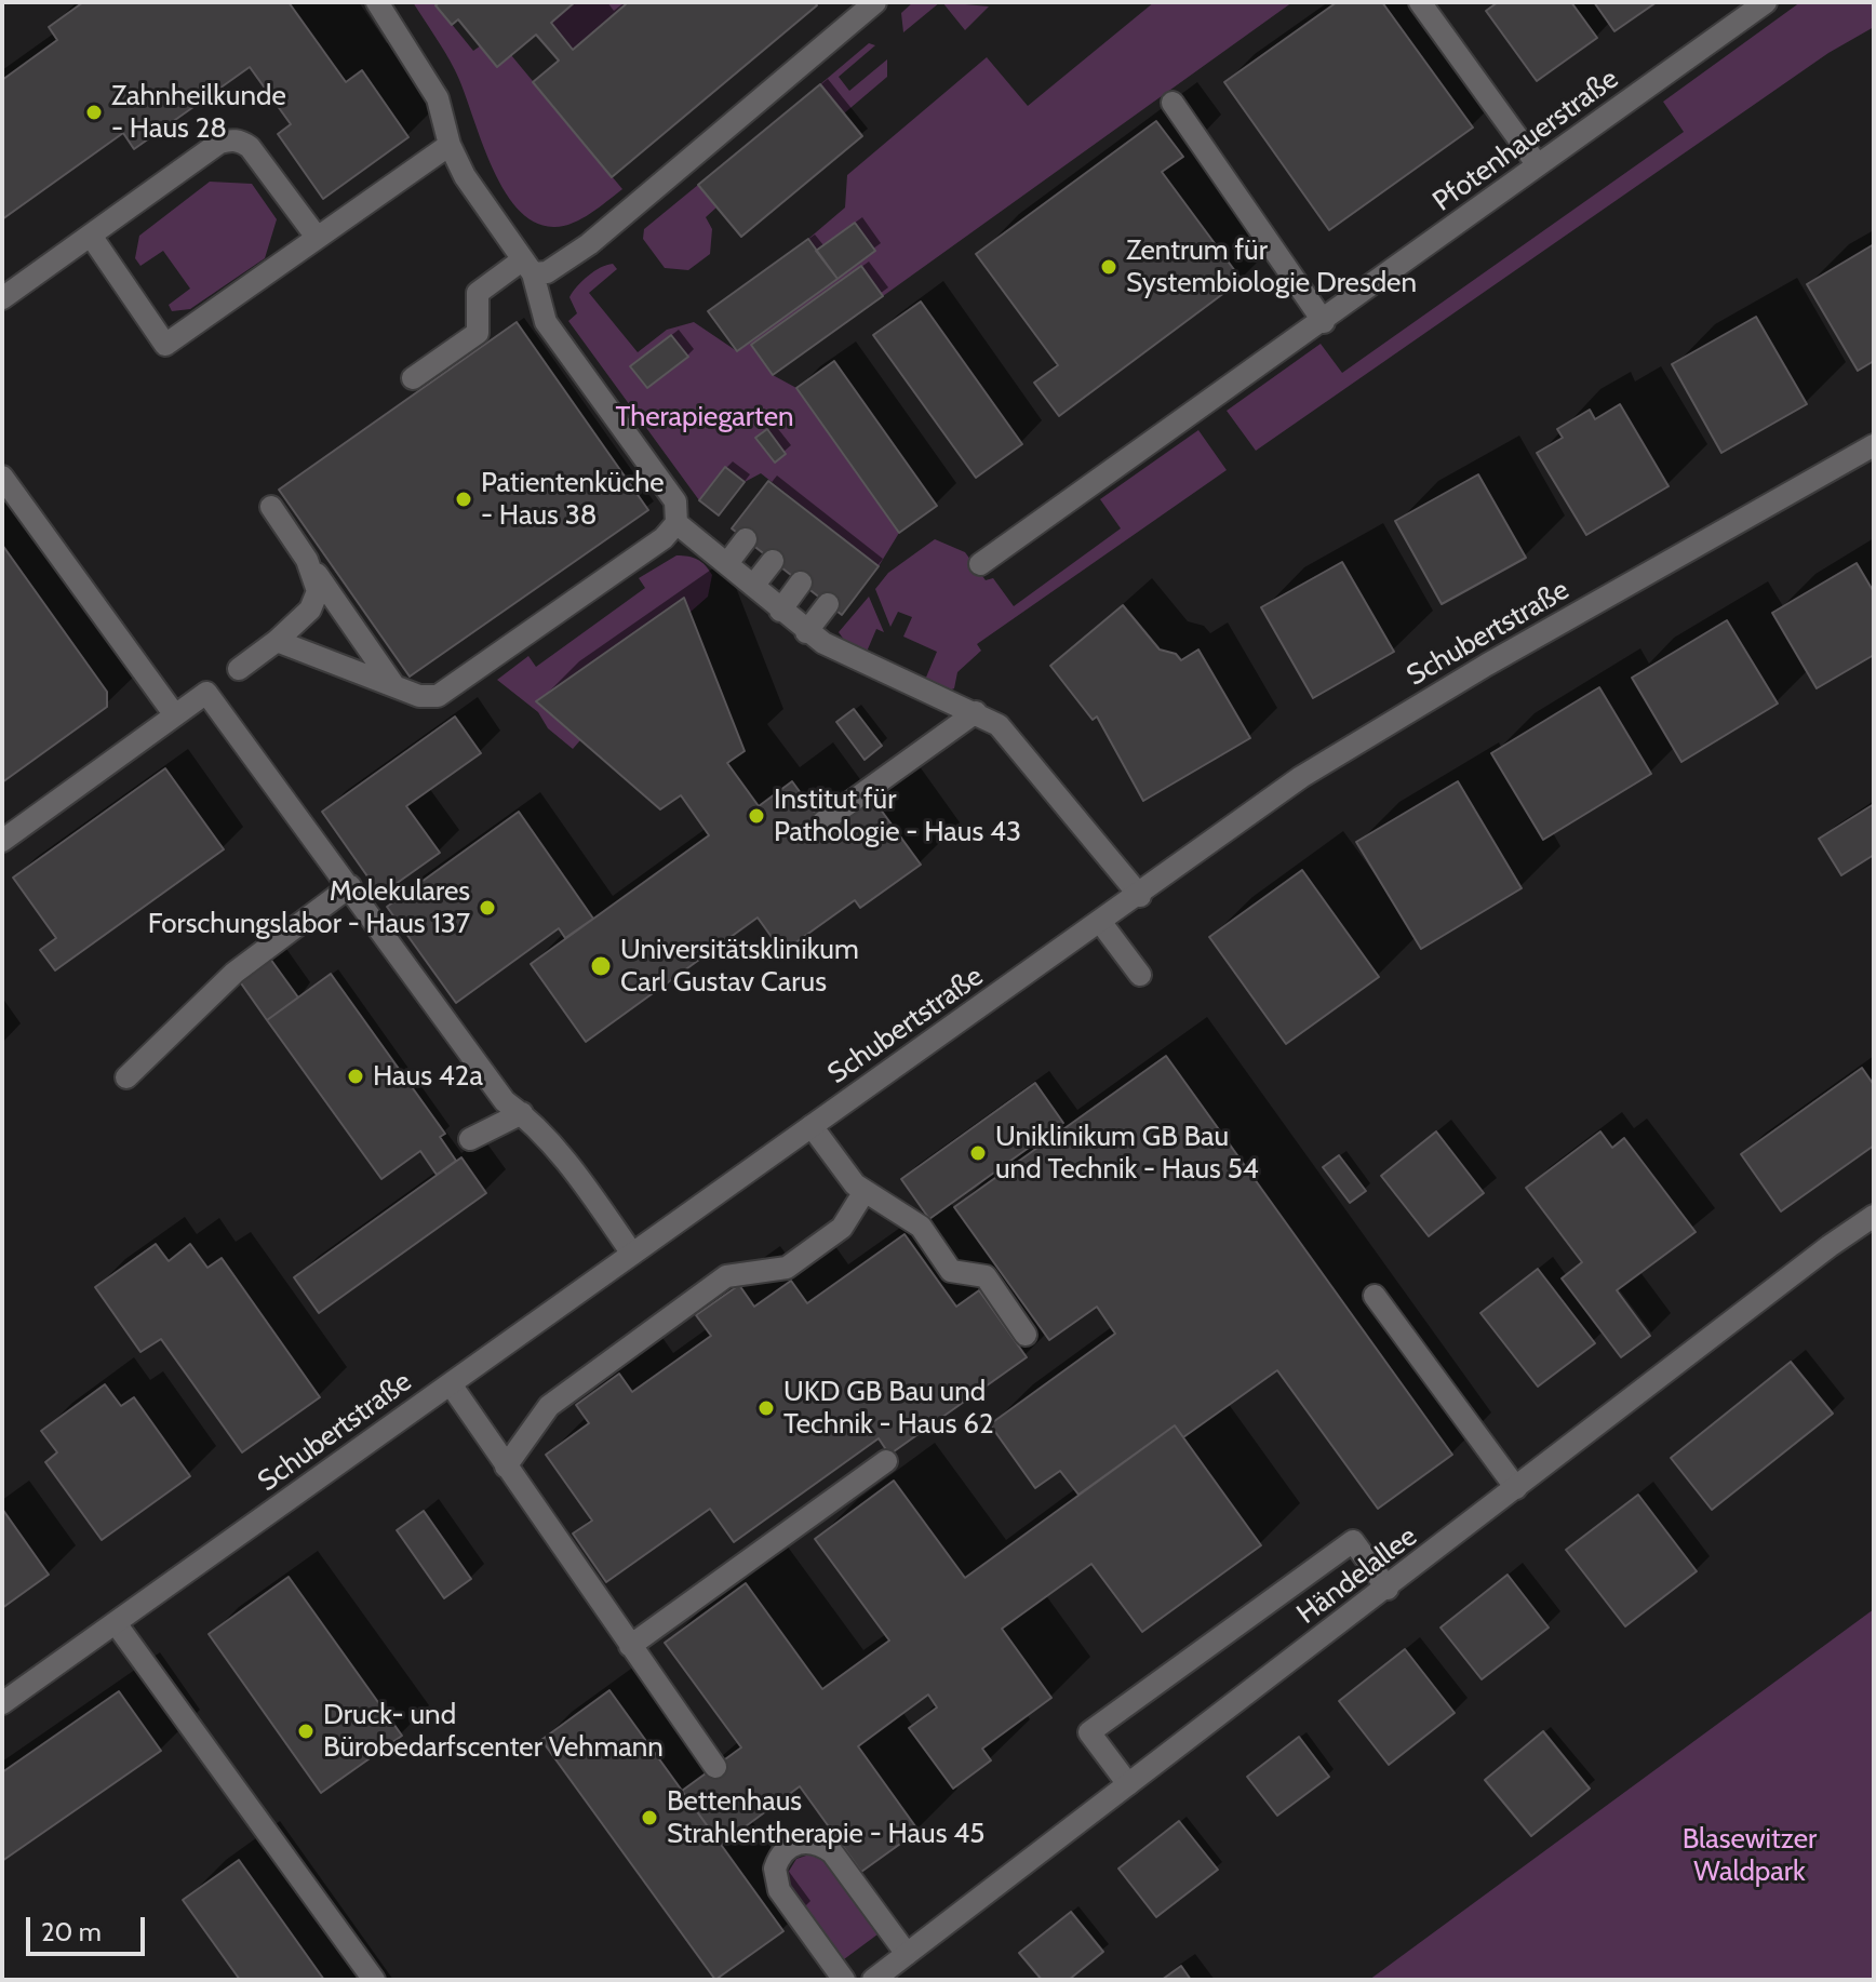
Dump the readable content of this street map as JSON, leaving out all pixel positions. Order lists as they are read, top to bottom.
{
  "streets": {
    "street": ["Pfotenhauerstraße", "Schubertstraße", "Händelallee"]
  },
  "parks": ["Therapiegarten", "Blasewitzer Waldpark"],
  "places": [
    "Zahnheilkunde - Haus 28",
    "Zentrum für Systembiologie Dresden",
    "Patientenküche - Haus 38",
    "Institut für Pathologie - Haus 43",
    "Molekulares Forschungslabor - Haus 137",
    "Universitätsklinikum Carl Gustav Carus",
    "Haus 42a",
    "Uniklinikum GB Bau und Technik - Haus 54",
    "UKD GB Bau und Technik - Haus 62",
    "Druck- und Bürobedarfscenter Vehmann",
    "Bettenhaus Strahlentherapie - Haus 45"
  ],
  "scale_bar": "20 m"
}
